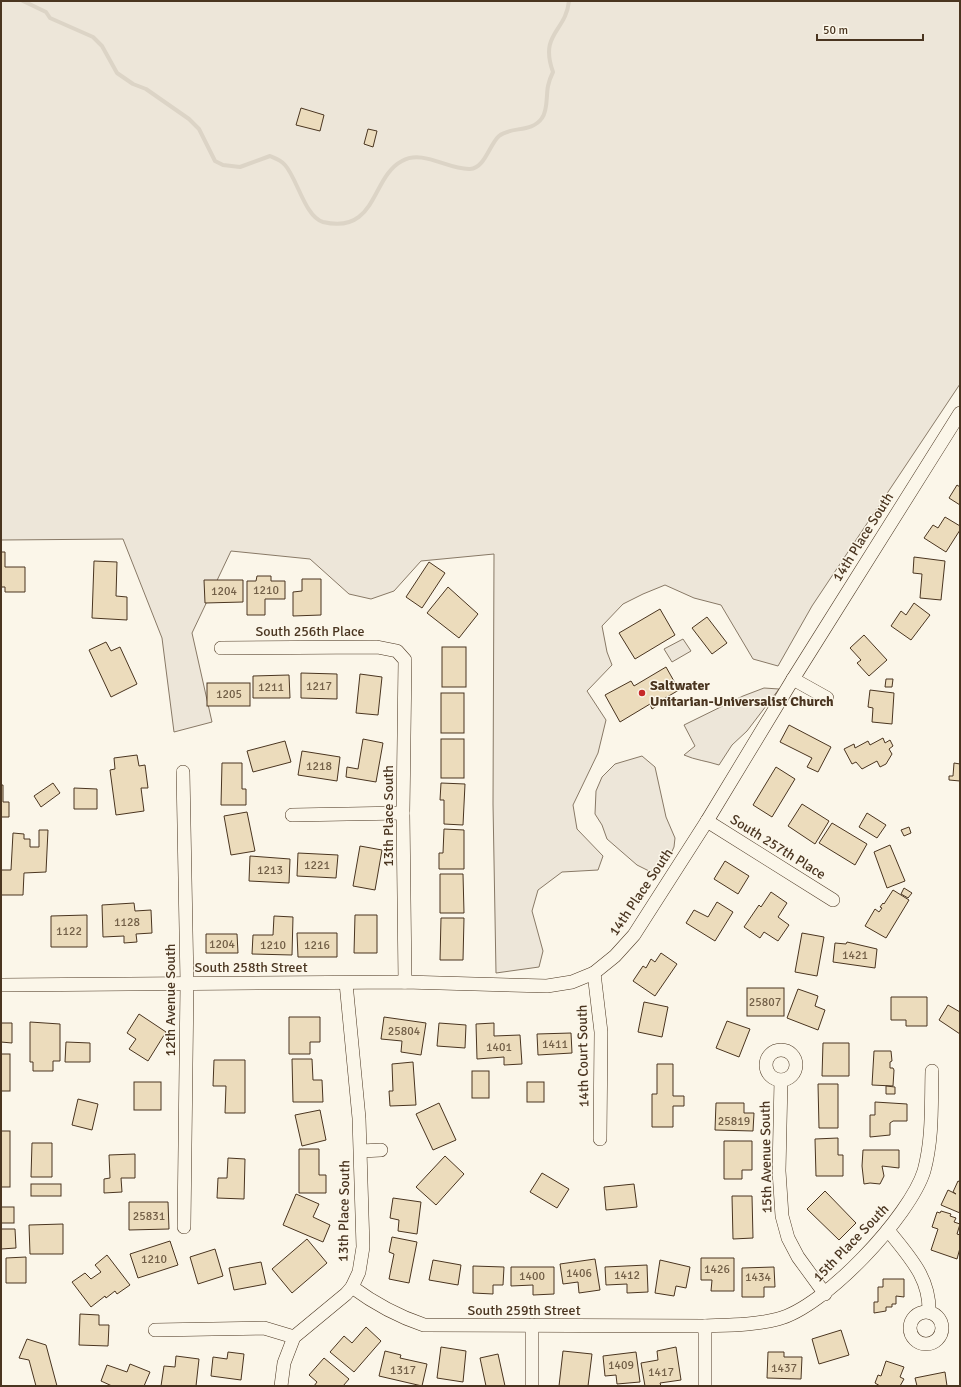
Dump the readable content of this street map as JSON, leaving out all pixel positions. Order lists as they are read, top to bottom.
{
  "streets": {
    "street": [
      "14th Place South",
      "South 256th Place",
      "13th Place South",
      "South 257th Place",
      "South 258th Street",
      "12th Avenue South",
      "14th Court South",
      "15th Avenue South",
      "15th Place South",
      "South 259th Street"
    ]
  },
  "crossings": [
    ["14th Place South", "13th Place South"],
    ["14th Place South", "South 257th Place"],
    ["14th Place South", "South 258th Street"],
    ["14th Place South", "14th Court South"],
    ["South 256th Place", "13th Place South"],
    ["13th Place South", "South 258th Street"],
    ["13th Place South", "South 259th Street"],
    ["South 258th Street", "12th Avenue South"],
    ["15th Avenue South", "15th Place South"],
    ["15th Place South", "South 259th Street"]
  ],
  "places": ["Saltwater Unitarian-Universalist Church"],
  "house_numbers": [
    "1210",
    "1204",
    "1217",
    "1211",
    "1205",
    "1218",
    "1221",
    "1213",
    "1128",
    "1122",
    "1204",
    "1210",
    "1216",
    "1421",
    "25807",
    "25804",
    "1411",
    "1401",
    "25819",
    "25831",
    "1210",
    "1426",
    "1406",
    "1412",
    "1400",
    "1434",
    "1409",
    "1437",
    "1317",
    "1417"
  ],
  "scale_bar": "50 m"
}
